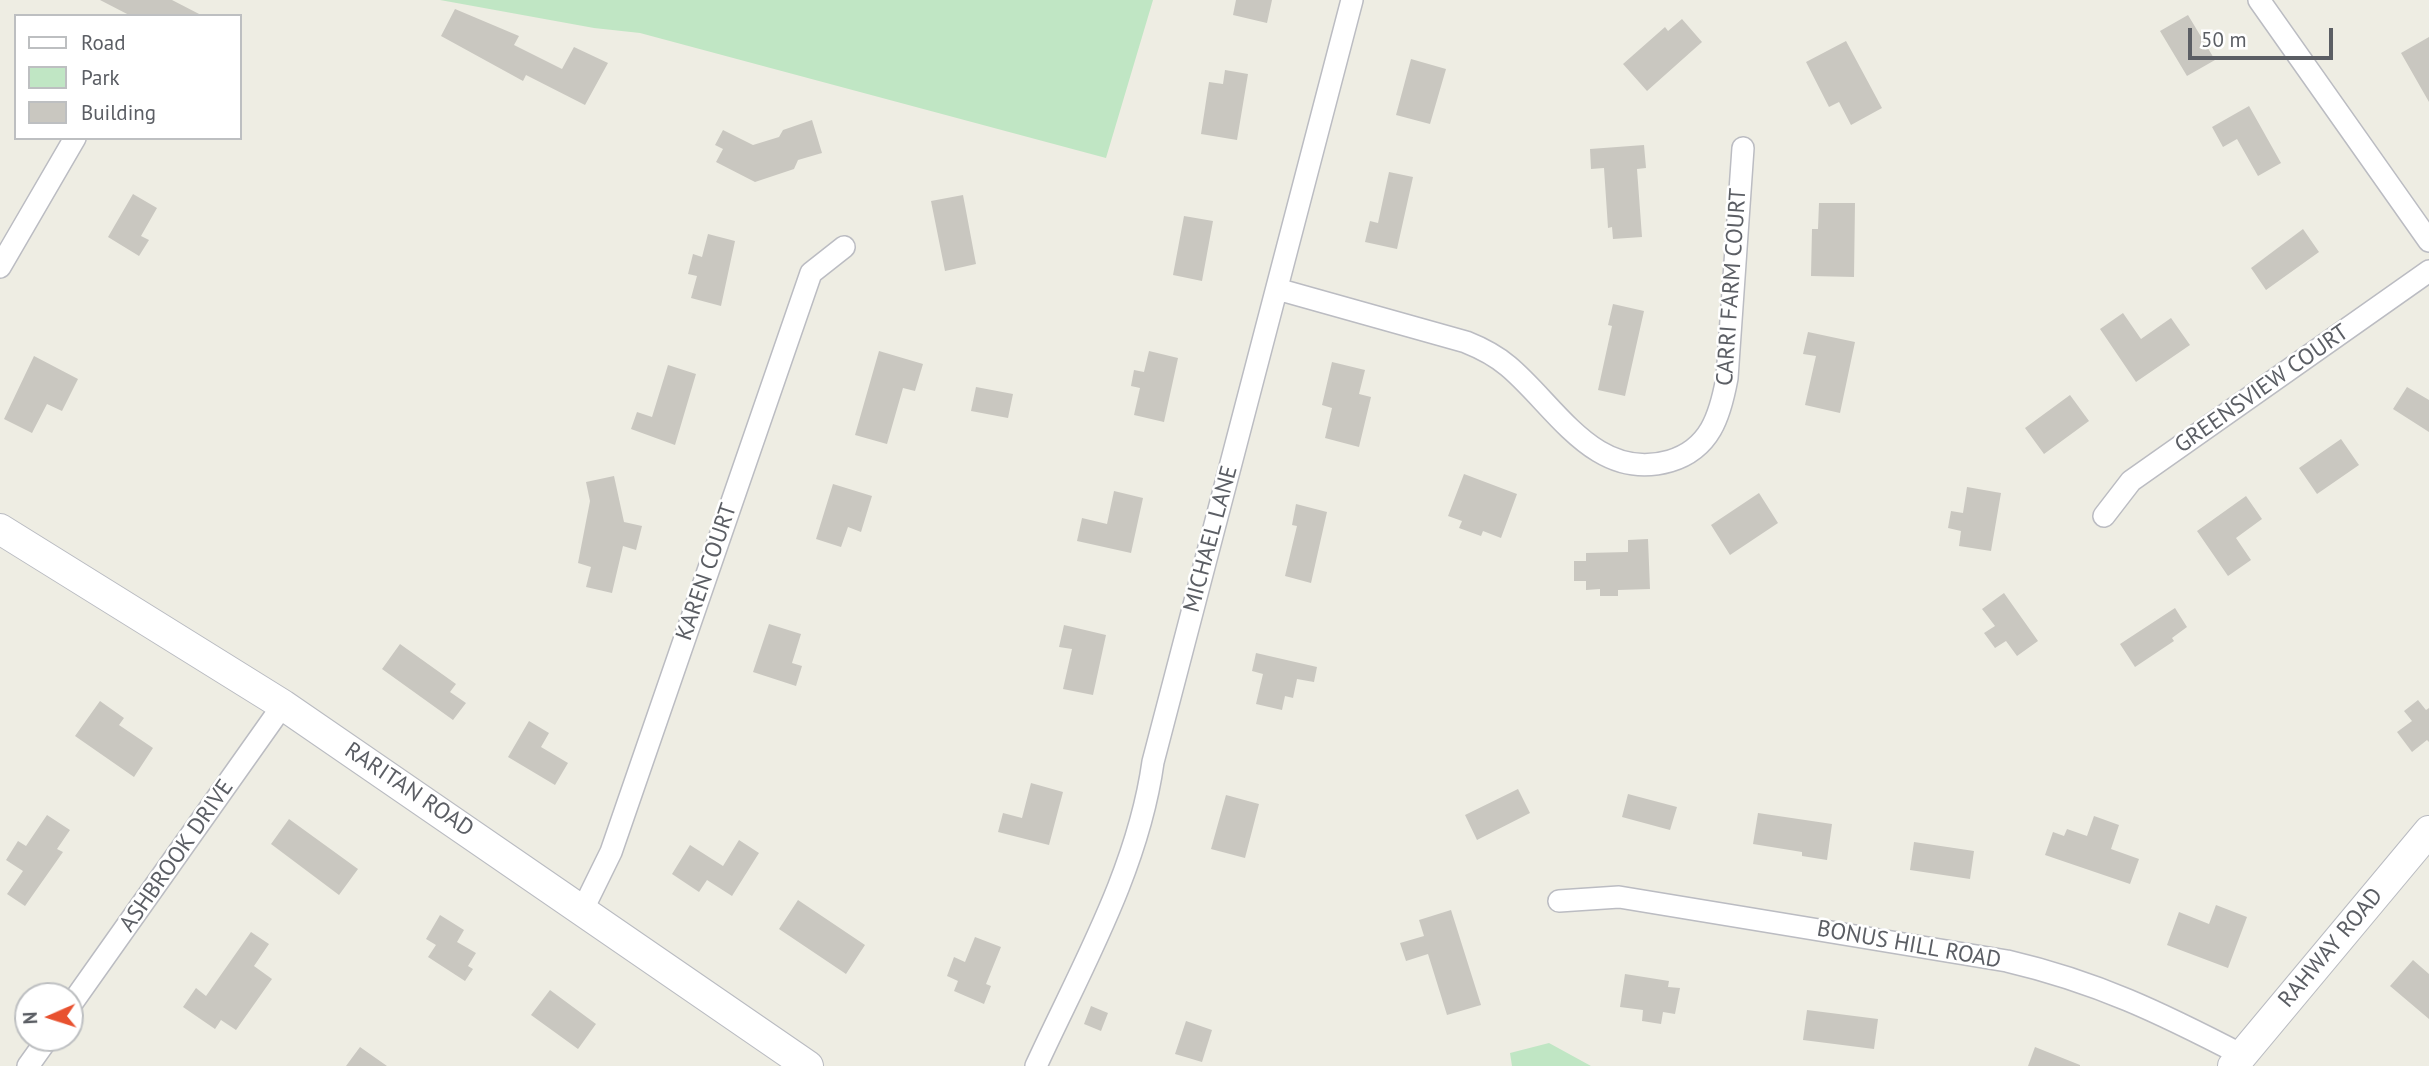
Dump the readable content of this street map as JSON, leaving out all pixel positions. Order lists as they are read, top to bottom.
{
  "streets": {
    "street": [
      "CARRI FARM COURT",
      "GREENSVIEW COURT",
      "MICHAEL LANE",
      "KAREN COURT",
      "RARITAN ROAD",
      "ASHBROOK DRIVE",
      "BONUS HILL ROAD",
      "RAHWAY ROAD"
    ]
  },
  "crossings": [
    ["CARRI FARM COURT", "MICHAEL LANE"],
    ["KAREN COURT", "RARITAN ROAD"],
    ["RARITAN ROAD", "ASHBROOK DRIVE"],
    ["BONUS HILL ROAD", "RAHWAY ROAD"]
  ],
  "legend": ["Road", "Park", "Building"],
  "scale_bar": "50 m",
  "north": "left"
}
